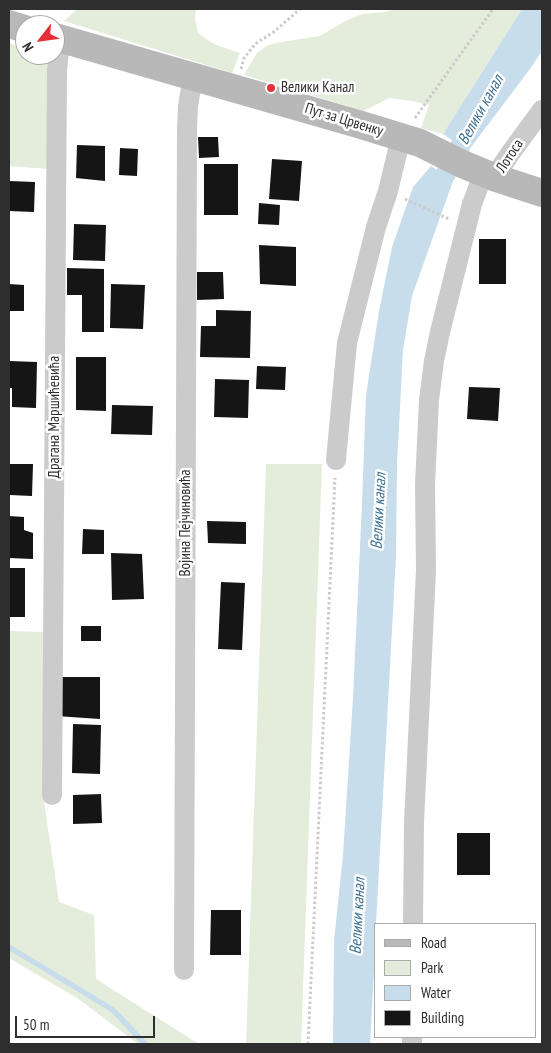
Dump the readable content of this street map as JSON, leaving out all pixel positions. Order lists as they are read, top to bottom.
{
  "streets": {
    "street": [
      "Пут за Црвенку",
      "Лотоса",
      "Драгана Маршићевића",
      "Војина Пејчиновића"
    ]
  },
  "crossings": [
    ["Пут за Црвенку", "Лотоса"],
    ["Пут за Црвенку", "Војина Пејчиновића"]
  ],
  "water": ["Велики канал"],
  "places": ["Велики Канал"],
  "legend": [
    "Road",
    "Park",
    "Water",
    "Building"
  ],
  "scale_bar": "50 m",
  "north": "bottom left"
}
